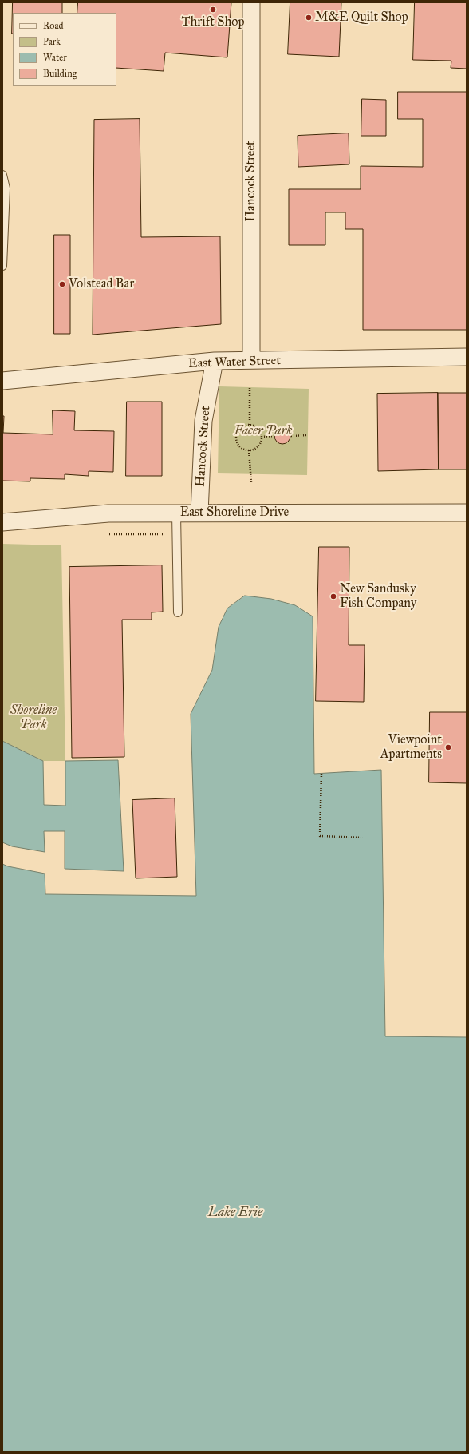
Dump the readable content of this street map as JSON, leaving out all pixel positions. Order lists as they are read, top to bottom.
{
  "streets": {
    "street": ["Hancock Street", "East Water Street", "East Shoreline Drive"]
  },
  "crossings": [
    ["Hancock Street", "East Water Street"],
    ["Hancock Street", "East Shoreline Drive"]
  ],
  "water": ["Lake Erie"],
  "parks": ["Facer Park", "Shoreline Park"],
  "places": [
    "Thrift Shop",
    "M&E Quilt Shop",
    "Volstead Bar",
    "New Sandusky Fish Company",
    "Viewpoint Apartments"
  ],
  "legend": [
    "Road",
    "Park",
    "Water",
    "Building"
  ]
}
